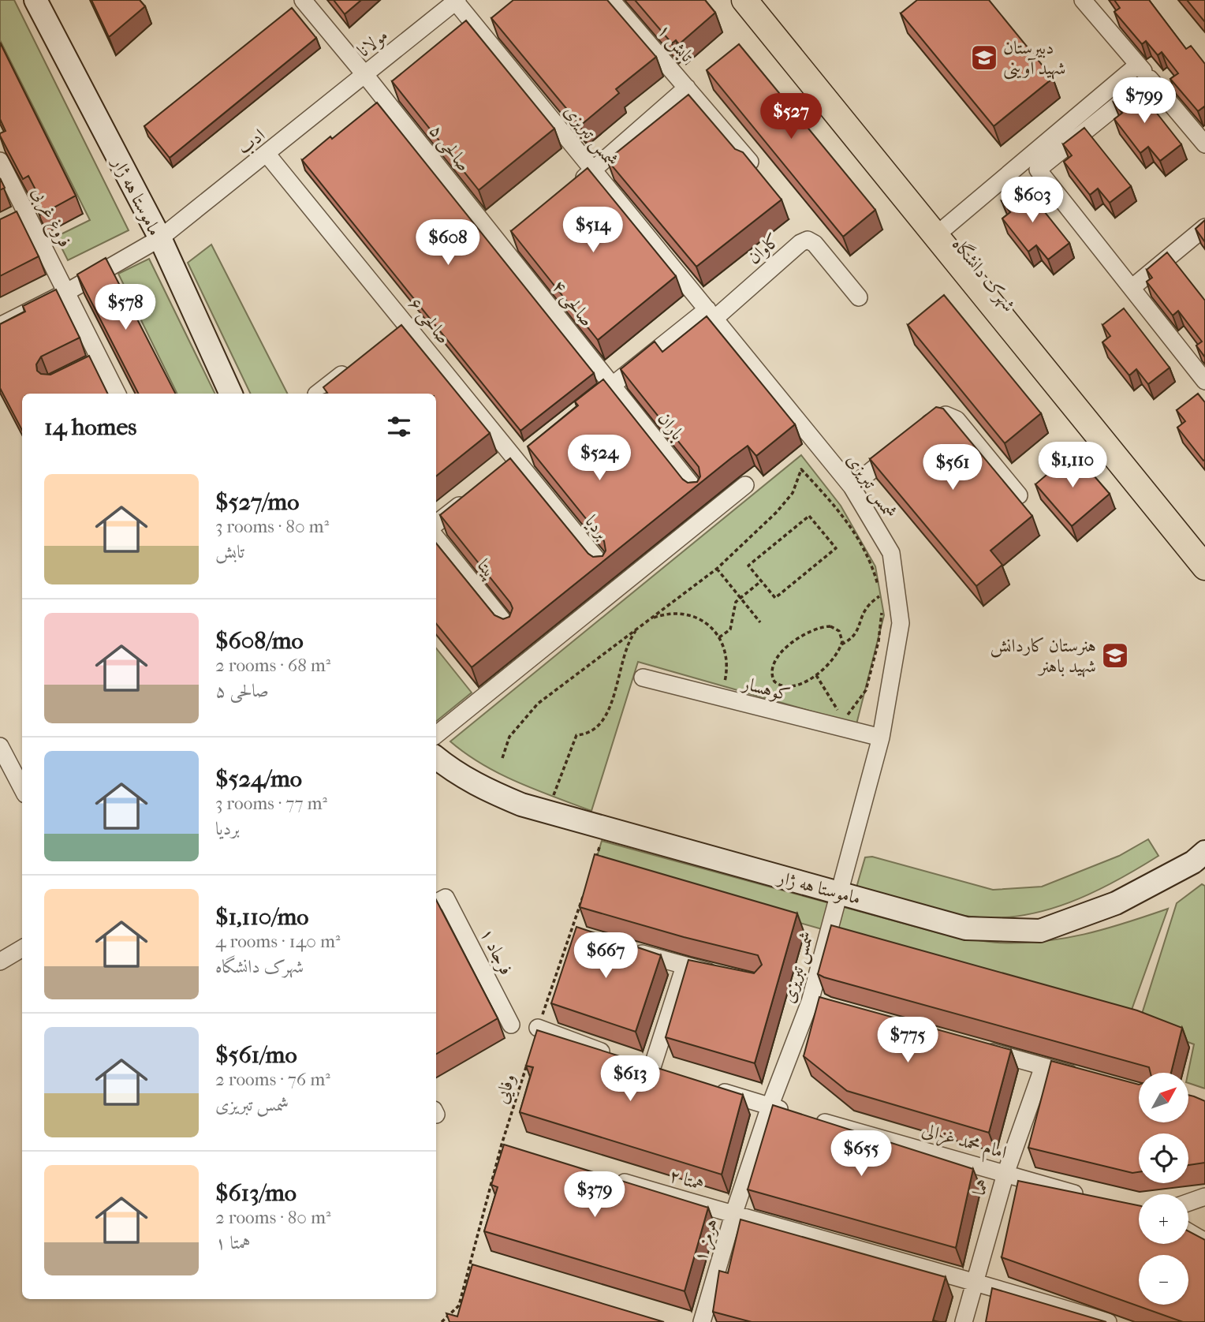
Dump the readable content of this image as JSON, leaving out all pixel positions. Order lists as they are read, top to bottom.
{
  "streets": {
    "main road": ["ماموستا هه ژار", "شهرک دانشگاه"],
    "street": [
      "مولانا",
      "تابش ۱",
      "شمس تبریزی",
      "ادب",
      "صالحی ۵",
      "فروغ غربی",
      "کاوان",
      "صالحی ۴",
      "صالحی ۶",
      "باران",
      "بردیا",
      "پیتا",
      "کوهسار",
      "فرجاد ۱",
      "امام محمد غزالی",
      "همتا ۲",
      "هما",
      "هرمز ۱"
    ],
    "path": ["وفایی"]
  },
  "crossings": [
    ["مولانا", "شمس تبریزی"],
    ["مولانا", "ادب"],
    ["مولانا", "صالحی ۵"],
    ["شمس تبریزی", "ماموستا هه ژار"],
    ["شمس تبریزی", "کاوان"],
    ["شمس تبریزی", "کوهسار"],
    ["شمس تبریزی", "هرمز ۱"],
    ["ادب", "صالحی ۵"],
    ["ادب", "ماموستا هه ژار"],
    ["ادب", "فروغ غربی"],
    ["ادب", "صالحی ۶"],
    ["صالحی ۵", "صالحی ۴"],
    ["صالحی ۴", "باران"],
    ["صالحی ۶", "بردیا"],
    ["امام محمد غزالی", "هما"],
    ["همتا ۲", "هما"],
    ["همتا ۲", "هرمز ۱"]
  ],
  "places": {
    "school or university": ["دبیرستان شهید آوینی", "هنرستان کاردانش شهید باهنر"]
  },
  "north": "top right",
  "page": {
    "price": [
      "$799",
      "$527",
      "$603",
      "$514",
      "$608",
      "$578",
      "$524",
      "$1,110",
      "$561",
      "$667",
      "$775",
      "$613",
      "$655",
      "$379"
    ],
    "heading": "14 homes",
    "list": [
      {
        "name": "$527/mo",
        "note": "3 rooms · 80 m² · تابش"
      },
      {
        "name": "$608/mo",
        "note": "2 rooms · 68 m² · صالحی ۵"
      },
      {
        "name": "$524/mo",
        "note": "3 rooms · 77 m² · بردیا"
      },
      {
        "name": "$1,110/mo",
        "note": "4 rooms · 140 m² · شهرک دانشگاه"
      },
      {
        "name": "$561/mo",
        "note": "2 rooms · 76 m² · شمس تبریزی"
      },
      {
        "name": "$613/mo",
        "note": "2 rooms · 80 m² · همتا ۱"
      }
    ],
    "map_buttons": ["+", "−"]
  }
}
